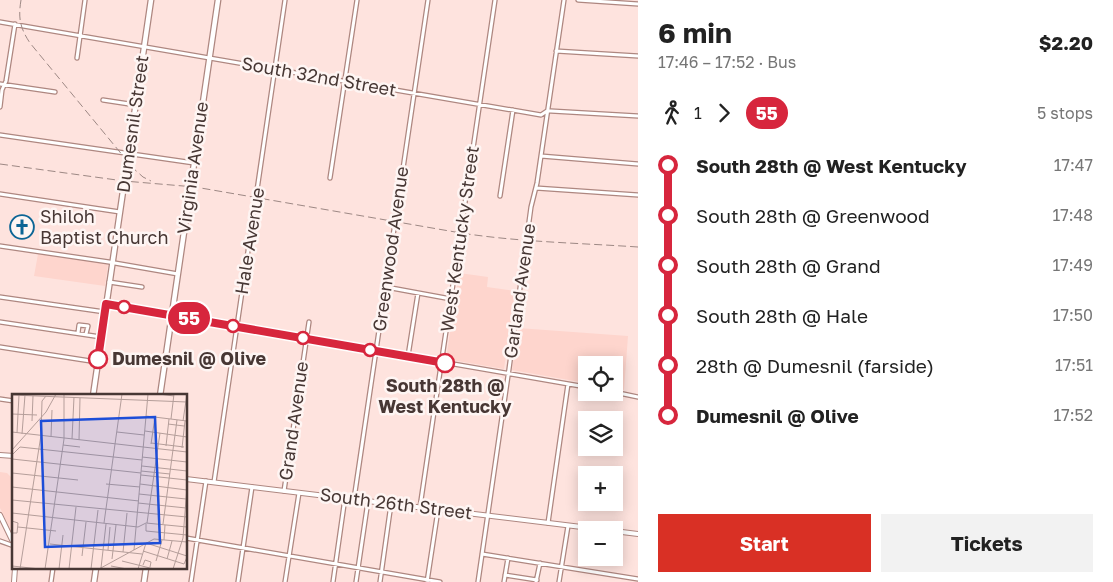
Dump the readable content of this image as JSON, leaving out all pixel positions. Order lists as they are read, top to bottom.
{
  "streets": {
    "main road": ["Dumesnil Street", "Virginia Avenue"],
    "street": [
      "South 32nd Street",
      "West Kentucky Street",
      "Hale Avenue",
      "Greenwood Avenue",
      "Garland Avenue",
      "Grand Avenue",
      "South 26th Street"
    ]
  },
  "crossings": [
    ["South 32nd Street", "Dumesnil Street"],
    ["South 32nd Street", "Virginia Avenue"],
    ["South 32nd Street", "West Kentucky Street"],
    ["South 32nd Street", "Hale Avenue"],
    ["South 32nd Street", "Greenwood Avenue"],
    ["South 32nd Street", "Garland Avenue"],
    ["West Kentucky Street", "South 26th Street"],
    ["Hale Avenue", "South 26th Street"],
    ["Greenwood Avenue", "South 26th Street"],
    ["Garland Avenue", "South 26th Street"],
    ["Grand Avenue", "South 26th Street"]
  ],
  "places": {
    "church": ["Shiloh Baptist Church"],
    "other": ["Dumesnil @ Olive", "South 28th @ West Kentucky"]
  },
  "lines": ["bus line 55"],
  "page": {
    "on_map": "55",
    "heading": ["6 min", "17:46 – 17:52 · Bus", "$2.20"],
    "legs": ["1", "55", "5 stops"],
    "list": [
      {
        "name": "South 28th @ West Kentucky",
        "value": "17:47"
      },
      {
        "name": "South 28th @ Greenwood",
        "value": "17:48"
      },
      {
        "name": "South 28th @ Grand",
        "value": "17:49"
      },
      {
        "name": "South 28th @ Hale",
        "value": "17:50"
      },
      {
        "name": "28th @ Dumesnil (farside)",
        "value": "17:51"
      },
      {
        "name": "Dumesnil @ Olive",
        "value": "17:52"
      }
    ],
    "map_buttons": ["+", "−"],
    "buttons": ["Start", "Tickets"]
  }
}
